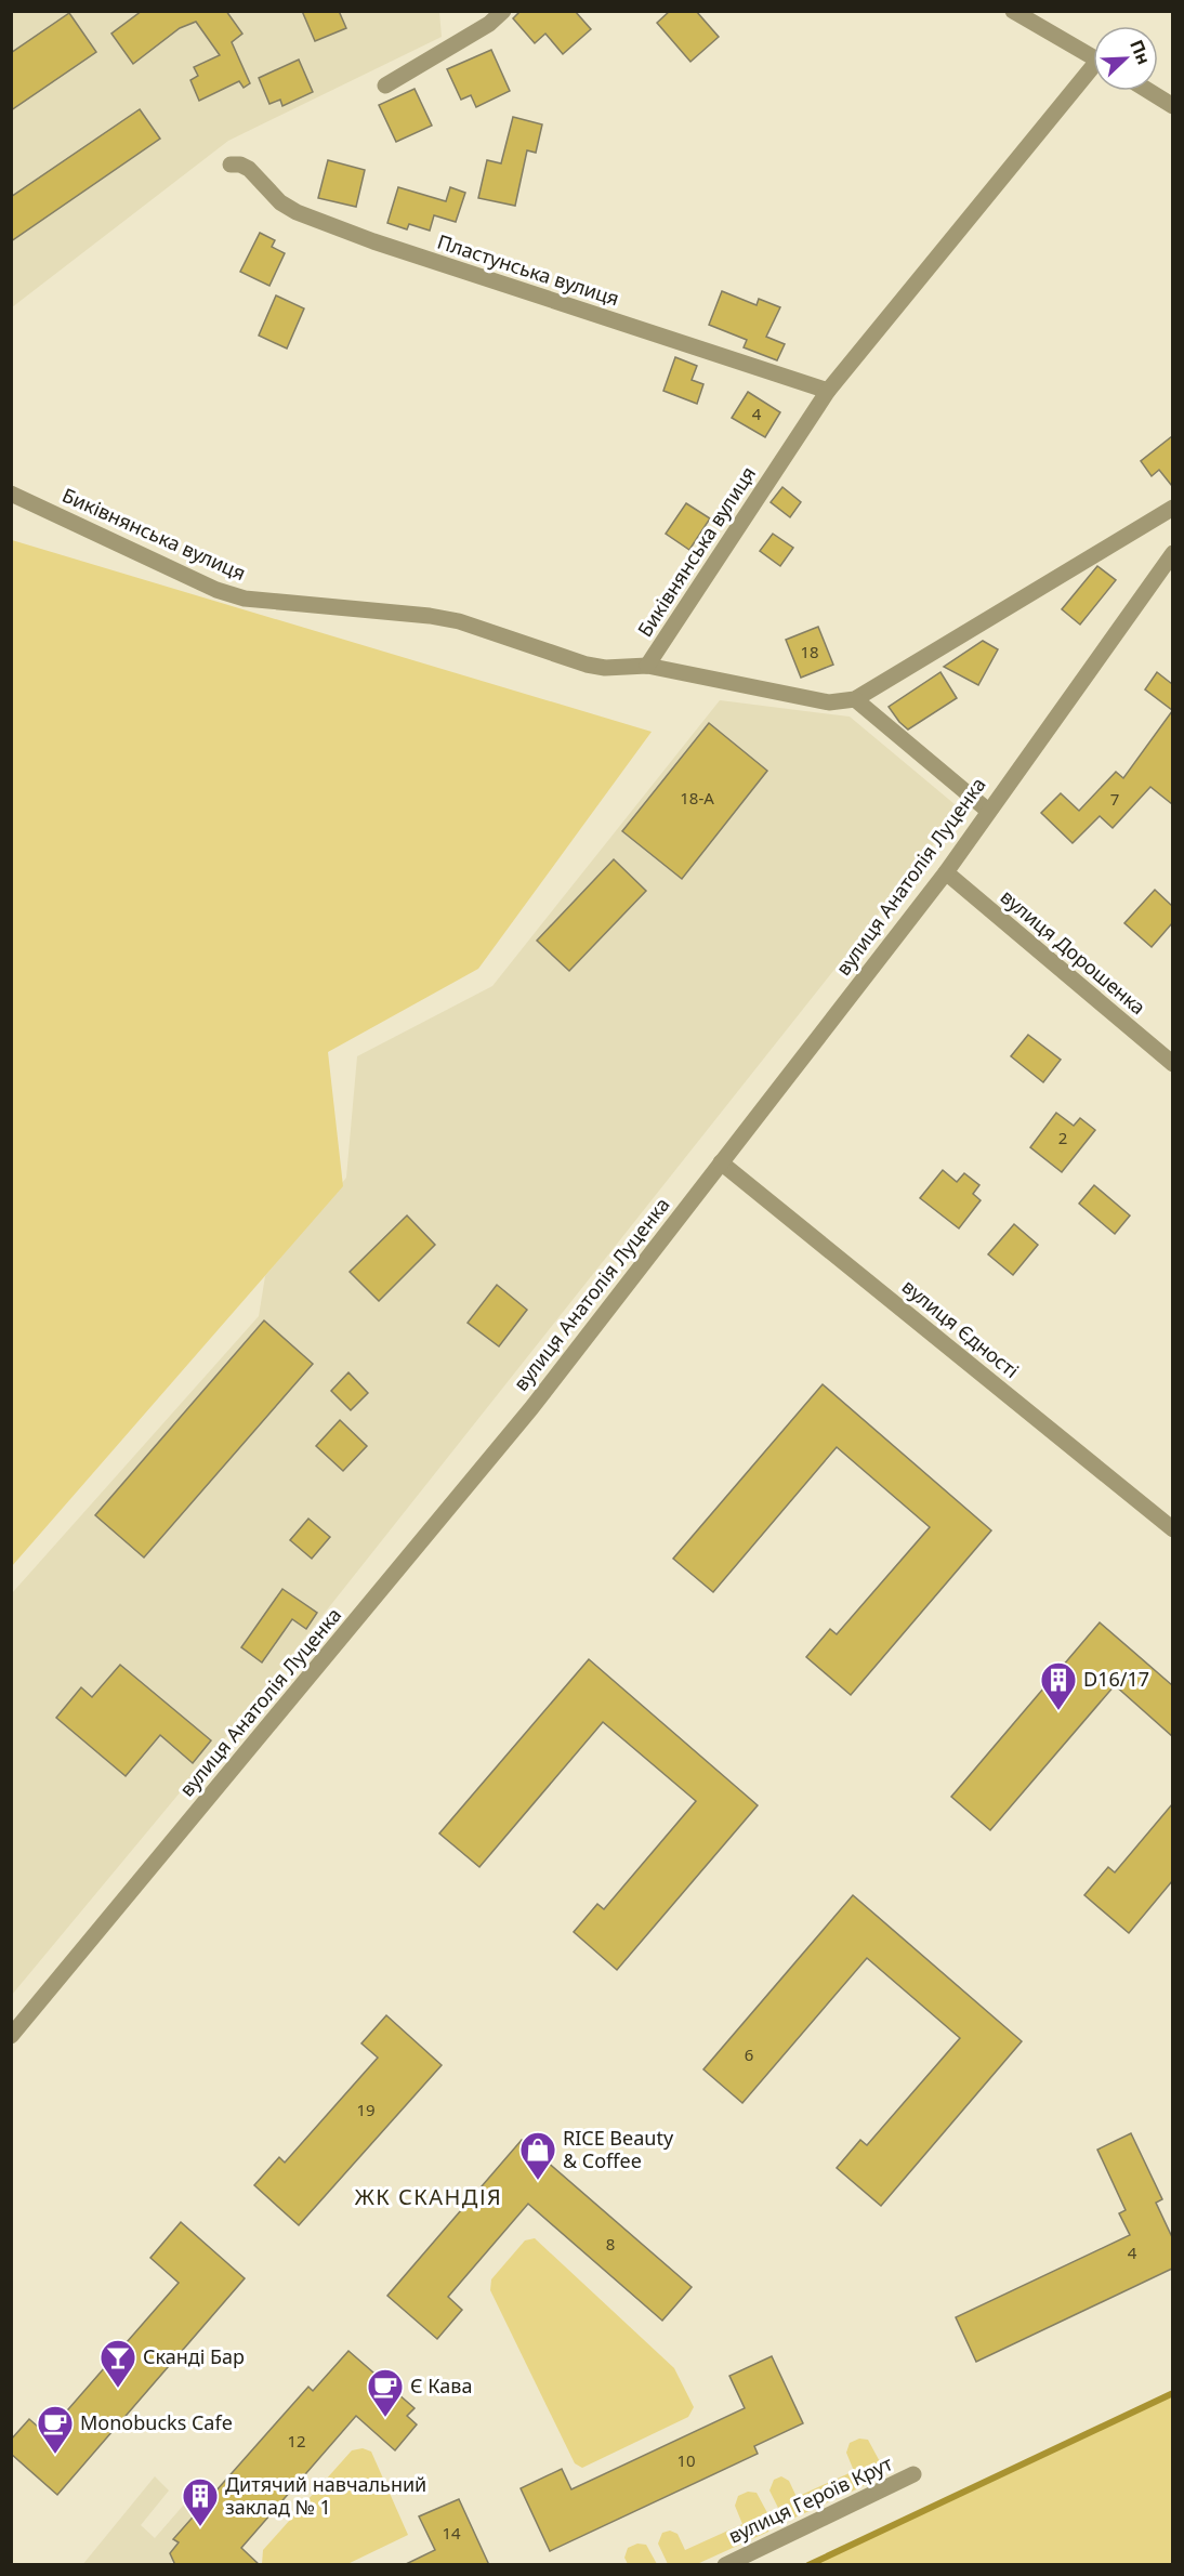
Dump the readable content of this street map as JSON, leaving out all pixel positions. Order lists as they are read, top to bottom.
{
  "streets": {
    "street": [
      "Пластунська вулиця",
      "Биківнянська вулиця",
      "вулиця Анатолія Луценка",
      "вулиця Дорошенка",
      "вулиця Єдності",
      "вулиця Героїв Крут"
    ]
  },
  "crossings": [
    ["Пластунська вулиця", "Биківнянська вулиця"],
    ["вулиця Анатолія Луценка", "вулиця Дорошенка"],
    ["вулиця Анатолія Луценка", "вулиця Єдності"]
  ],
  "districts": ["ЖК СКАНДІЯ"],
  "places": {
    "building": ["D16/17", "Дитячий навчальний заклад № 1"],
    "shop": ["RICE Beauty & Coffee"],
    "bar": ["Сканді Бар"],
    "cafe": ["Є Кава", "Monobucks Cafe"]
  },
  "house_numbers": [
    "4",
    "18",
    "18-А",
    "7",
    "2",
    "6",
    "19",
    "8",
    "4",
    "12",
    "10",
    "14"
  ],
  "north": "top right"
}
